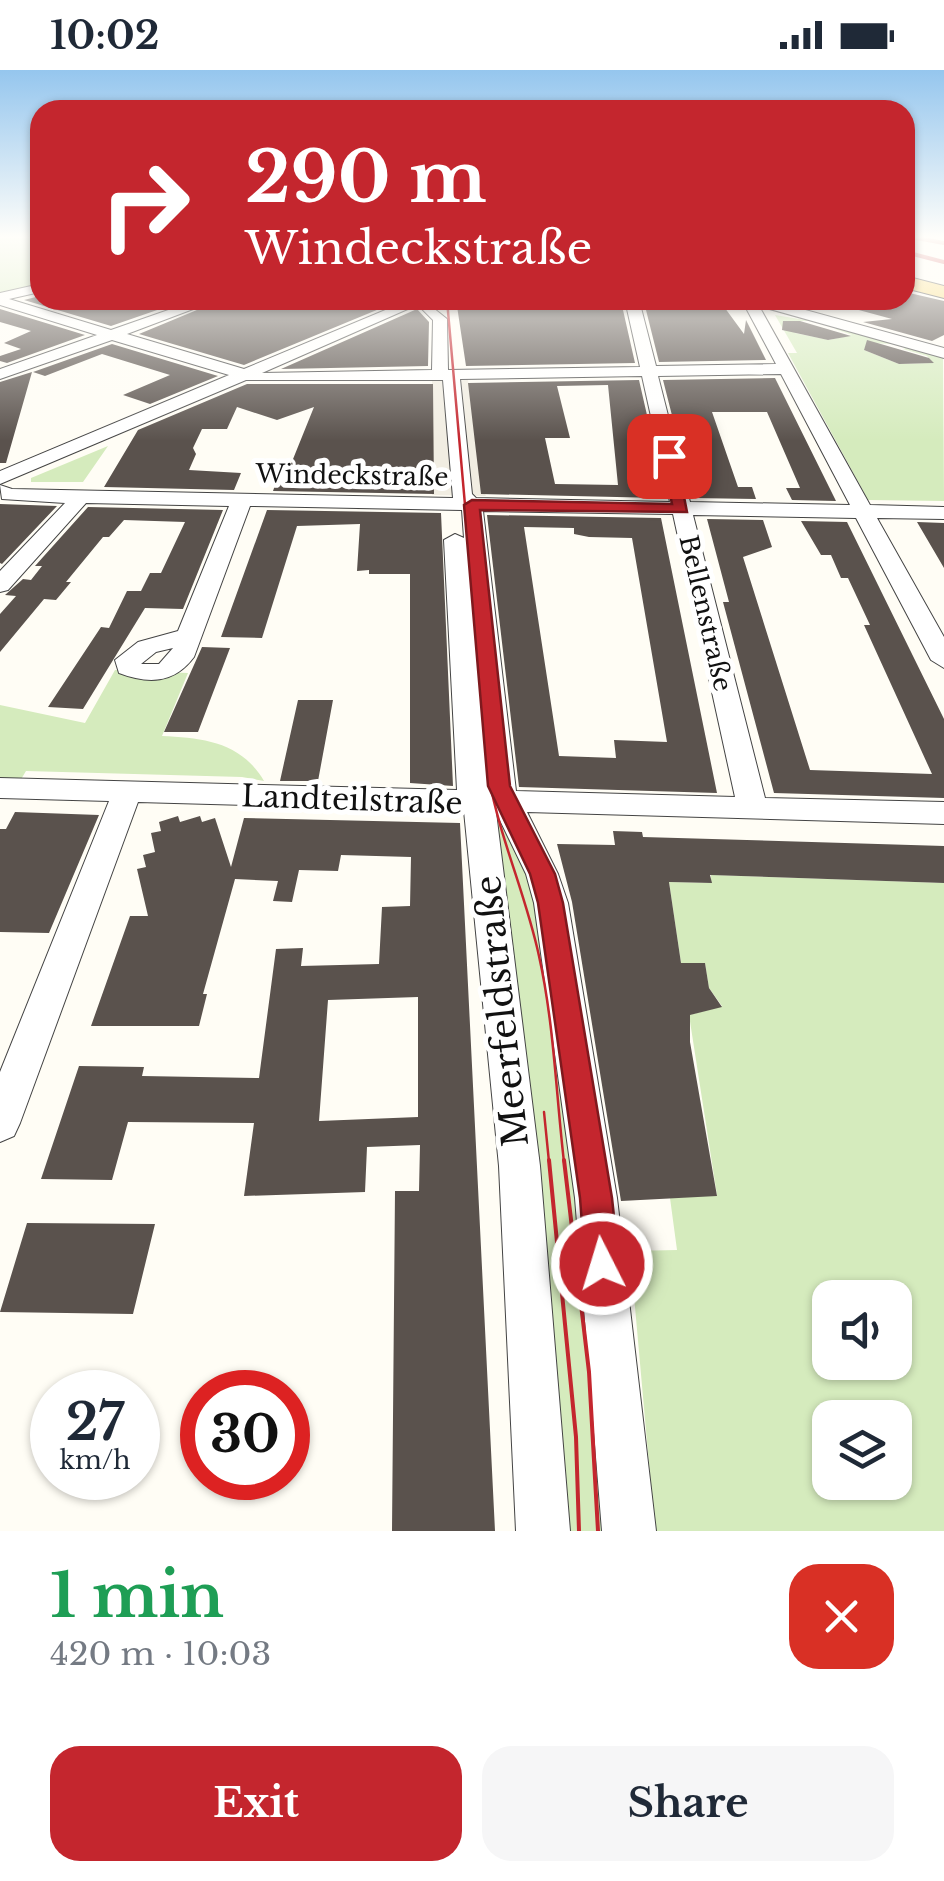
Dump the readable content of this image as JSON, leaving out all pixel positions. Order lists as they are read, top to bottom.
{
  "streets": {
    "street": [
      "Windeckstraße",
      "Bellenstraße",
      "Landteilstraße",
      "Meerfeldstraße"
    ]
  },
  "crossings": [
    ["Windeckstraße", "Bellenstraße"],
    ["Windeckstraße", "Meerfeldstraße"],
    ["Bellenstraße", "Landteilstraße"],
    ["Landteilstraße", "Meerfeldstraße"]
  ],
  "page": {
    "status": "10:02",
    "turn": ["290 m", "Windeckstraße"],
    "speed": "27 km/h",
    "limit": "30",
    "heading": ["1 min", "420 m · 10:03"],
    "buttons": ["Exit", "Share"]
  }
}
